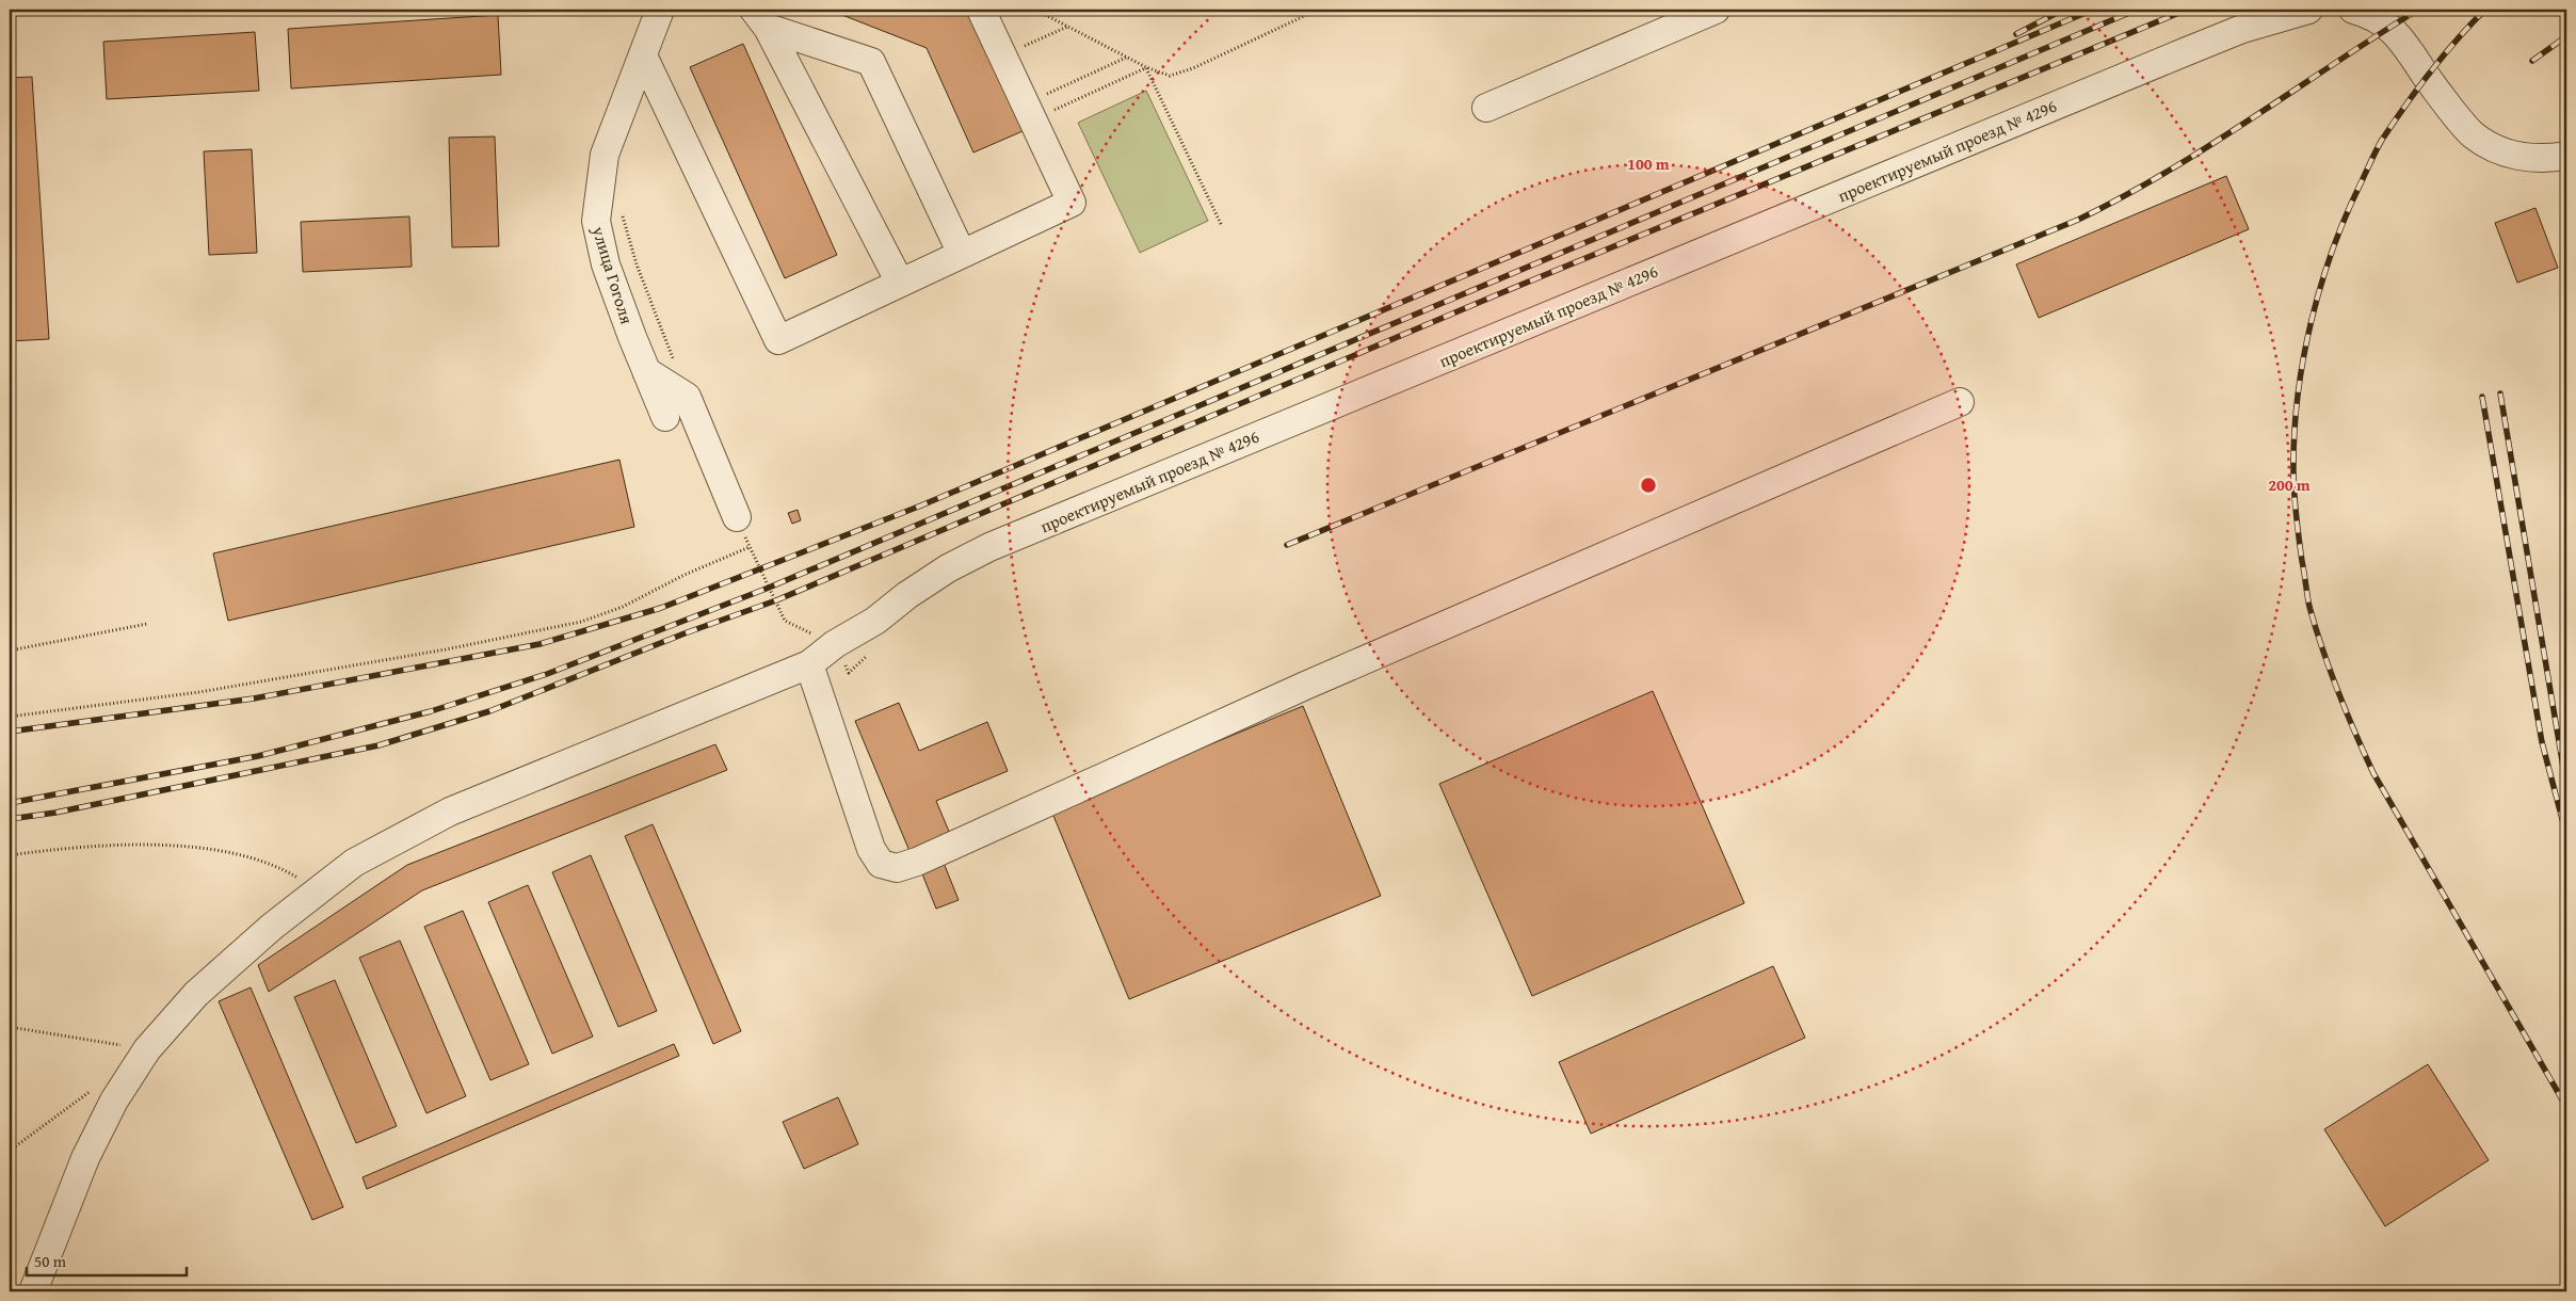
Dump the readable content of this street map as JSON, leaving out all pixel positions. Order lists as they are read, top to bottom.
{
  "streets": {
    "street": ["проектируемый проезд № 4296", "улица Гоголя"]
  },
  "scale_bar": "50 m",
  "rings": ["100 m", "200 m"]
}
